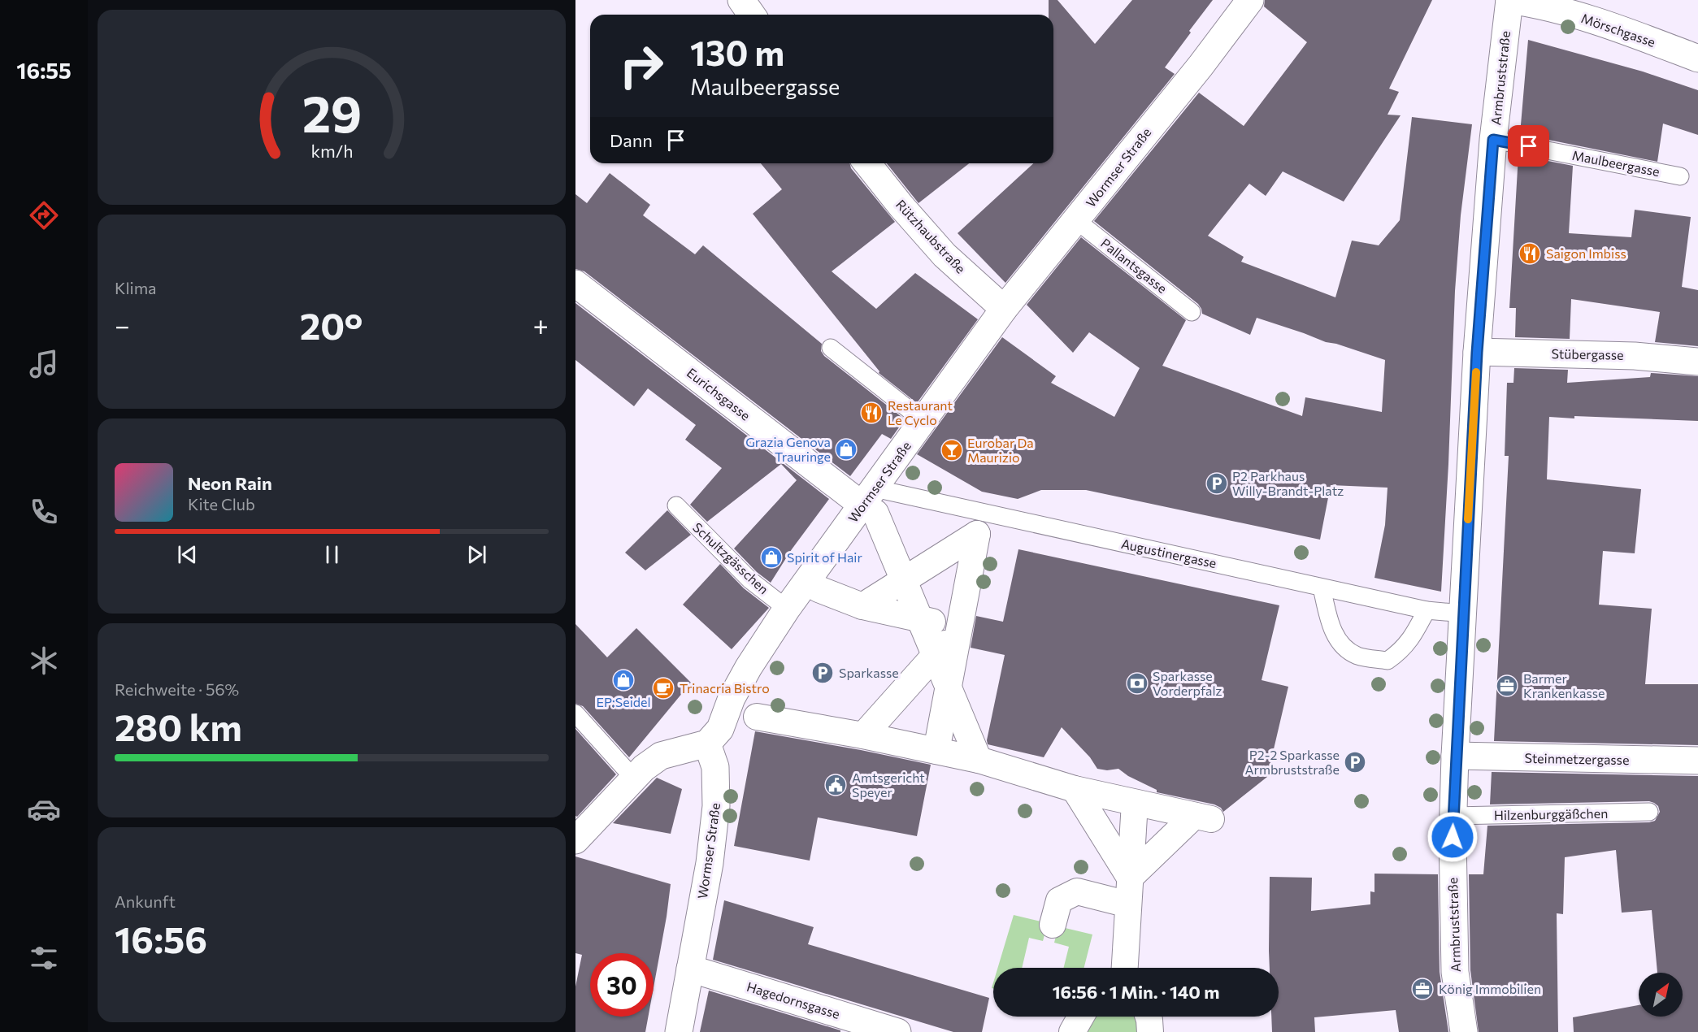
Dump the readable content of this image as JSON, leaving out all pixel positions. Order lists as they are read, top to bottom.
{
  "streets": {
    "street": [
      "Mörschgasse",
      "Armbruststraße",
      "Wormser Straße",
      "Rützhaubstraße",
      "Stübergasse",
      "Eurichsgasse",
      "Steinmetzergasse",
      "Hagedornsgasse"
    ],
    "lane": [
      "Maulbeergasse",
      "Pallantsgasse",
      "Augustinergasse",
      "Schultzgässchen",
      "Hilzenburggäßchen"
    ]
  },
  "crossings": [
    ["Mörschgasse", "Armbruststraße"],
    ["Armbruststraße", "Maulbeergasse"],
    ["Armbruststraße", "Stübergasse"],
    ["Armbruststraße", "Augustinergasse"],
    ["Armbruststraße", "Steinmetzergasse"],
    ["Armbruststraße", "Hilzenburggäßchen"],
    ["Wormser Straße", "Rützhaubstraße"],
    ["Wormser Straße", "Pallantsgasse"],
    ["Wormser Straße", "Eurichsgasse"],
    ["Wormser Straße", "Augustinergasse"],
    ["Wormser Straße", "Schultzgässchen"],
    ["Wormser Straße", "Hagedornsgasse"],
    ["Eurichsgasse", "Augustinergasse"]
  ],
  "places": {
    "restaurant": ["Saigon Imbiss", "Restaurant Le Cyclo"],
    "shop": ["Grazia Genova Trauringe", "Spirit of Hair", "EP:Seidel"],
    "bar": ["Eurobar Da Maurizio"],
    "parking": ["P2 Parkhaus Willy-Brandt-Platz", "Sparkasse", "P2-2 Sparkasse Armbruststraße"],
    "bank": ["Sparkasse Vorderpfalz"],
    "office": ["Barmer Krankenkasse", "König Immobilien"],
    "cafe": ["Trinacria Bistro"],
    "public building": ["Amtsgericht Speyer"]
  },
  "north": "top right",
  "page": {
    "tabs": "16:55",
    "turn": ["130 m", "Maulbeergasse"],
    "then": "Dann",
    "tile": [
      "Klima",
      ["Reichweite · 56%", "280 km"],
      ["Ankunft", "16:56"]
    ],
    "heat": ["−", "20°", "+"],
    "song": ["Neon Rain", "Kite Club"],
    "limit": "30",
    "trip": "16:56 · 1 Min. · 140 m",
    "gauge": ["29", "km/h"]
  }
}
